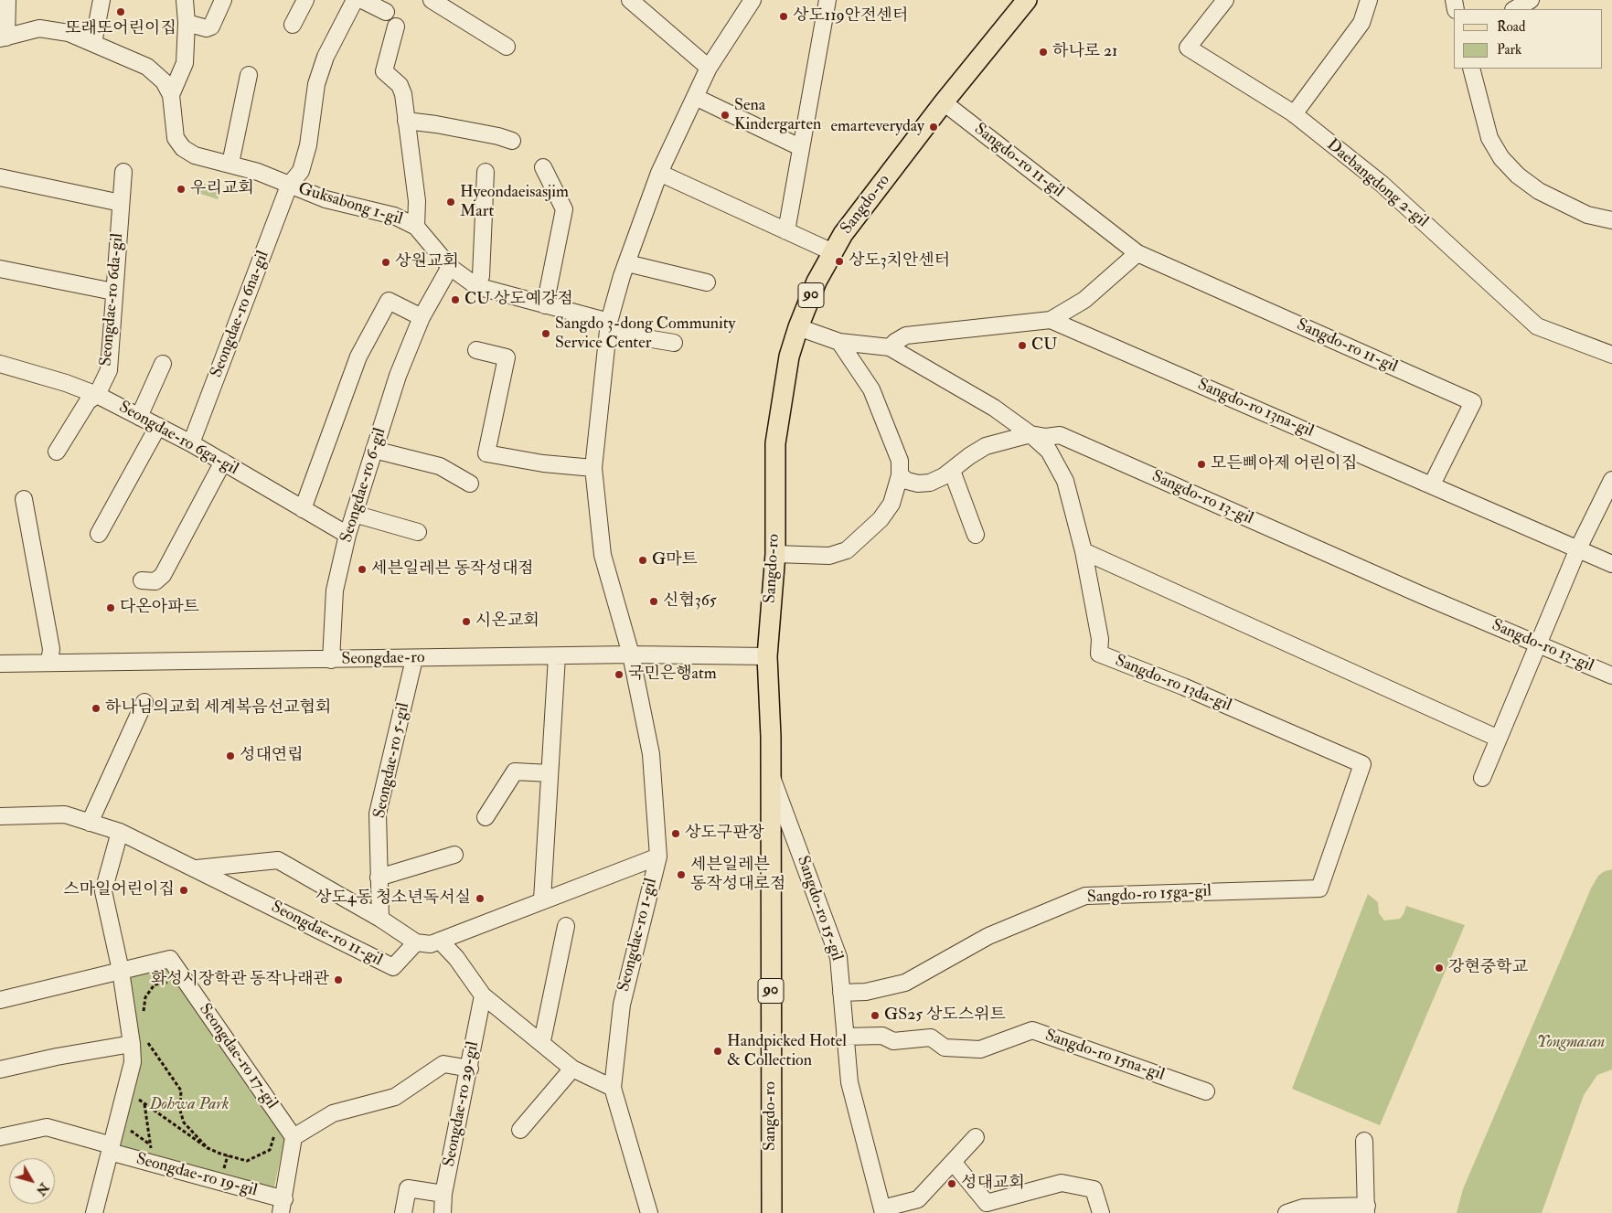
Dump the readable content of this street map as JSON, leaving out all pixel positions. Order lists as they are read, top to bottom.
{
  "streets": {
    "main road": ["Sangdo-ro", "90"],
    "street": [
      "Sangdo-ro 11-gil",
      "Daebangdong 2-gil",
      "Guksabong 1-gil",
      "Seongdae-ro 6da-gil",
      "Seongdae-ro 6na-gil",
      "Sangdo-ro 13na-gil",
      "Seongdae-ro 6ga-gil",
      "Seongdae-ro 6-gil",
      "Sangdo-ro 13-gil",
      "Seongdae-ro",
      "Sangdo-ro 13da-gil",
      "Seongdae-ro 5-gil",
      "Sangdo-ro 15ga-gil",
      "Sangdo-ro 15-gil",
      "Seongdae-ro 11-gil",
      "Seongdae-ro 1-gil",
      "Sangdo-ro 15na-gil",
      "Seongdae-ro 17-gil",
      "Seongdae-ro 29-gil",
      "Seongdae-ro 19-gil"
    ]
  },
  "crossings": [
    ["Sangdo-ro 11-gil", "Sangdo-ro"],
    ["Sangdo-ro 11-gil", "Sangdo-ro 13na-gil"],
    ["Guksabong 1-gil", "Seongdae-ro 6na-gil"],
    ["Guksabong 1-gil", "Seongdae-ro 6-gil"],
    ["Guksabong 1-gil", "Seongdae-ro 1-gil"],
    ["Sangdo-ro", "Seongdae-ro"],
    ["Sangdo-ro", "Sangdo-ro 15-gil"],
    ["Seongdae-ro 6da-gil", "Seongdae-ro 6ga-gil"],
    ["Seongdae-ro 6na-gil", "Seongdae-ro 6ga-gil"],
    ["Seongdae-ro 6ga-gil", "Seongdae-ro 6-gil"],
    ["Seongdae-ro 6-gil", "Seongdae-ro"],
    ["Sangdo-ro 13-gil", "Sangdo-ro 13da-gil"],
    ["Seongdae-ro", "Seongdae-ro 5-gil"],
    ["Seongdae-ro", "Seongdae-ro 1-gil"],
    ["Sangdo-ro 13da-gil", "Sangdo-ro 15ga-gil"],
    ["Sangdo-ro 15ga-gil", "Sangdo-ro 15-gil"],
    ["Sangdo-ro 15-gil", "Sangdo-ro 15na-gil"]
  ],
  "parks": ["Yongmasan", "Dohwa Park"],
  "places": [
    "또래또어린이집",
    "상도119안전센터",
    "하나로 21",
    "Sena Kindergarten",
    "emarteveryday",
    "우리교회",
    "Hyeondaeisasjim Mart",
    "상도3치안센터",
    "상원교회",
    "CU 상도예강점",
    "Sangdo 3-dong Community Service Center",
    "CU",
    "모든삐아제 어린이집",
    "G마트",
    "세븐일레븐 동작성대점",
    "신협365",
    "다온아파트",
    "시온교회",
    "국민은행atm",
    "하나님의교회 세계복음선교협회",
    "성대연립",
    "상도구판장",
    "세븐일레븐 동작성대로점",
    "스마일어린이집",
    "상도4동 청소년독서실",
    "강현중학교",
    "화성시장학관 동작나래관",
    "GS25 상도스위트",
    "Handpicked Hotel & Collection",
    "성대교회"
  ],
  "legend": ["Road", "Park"],
  "north": "bottom right"
}
